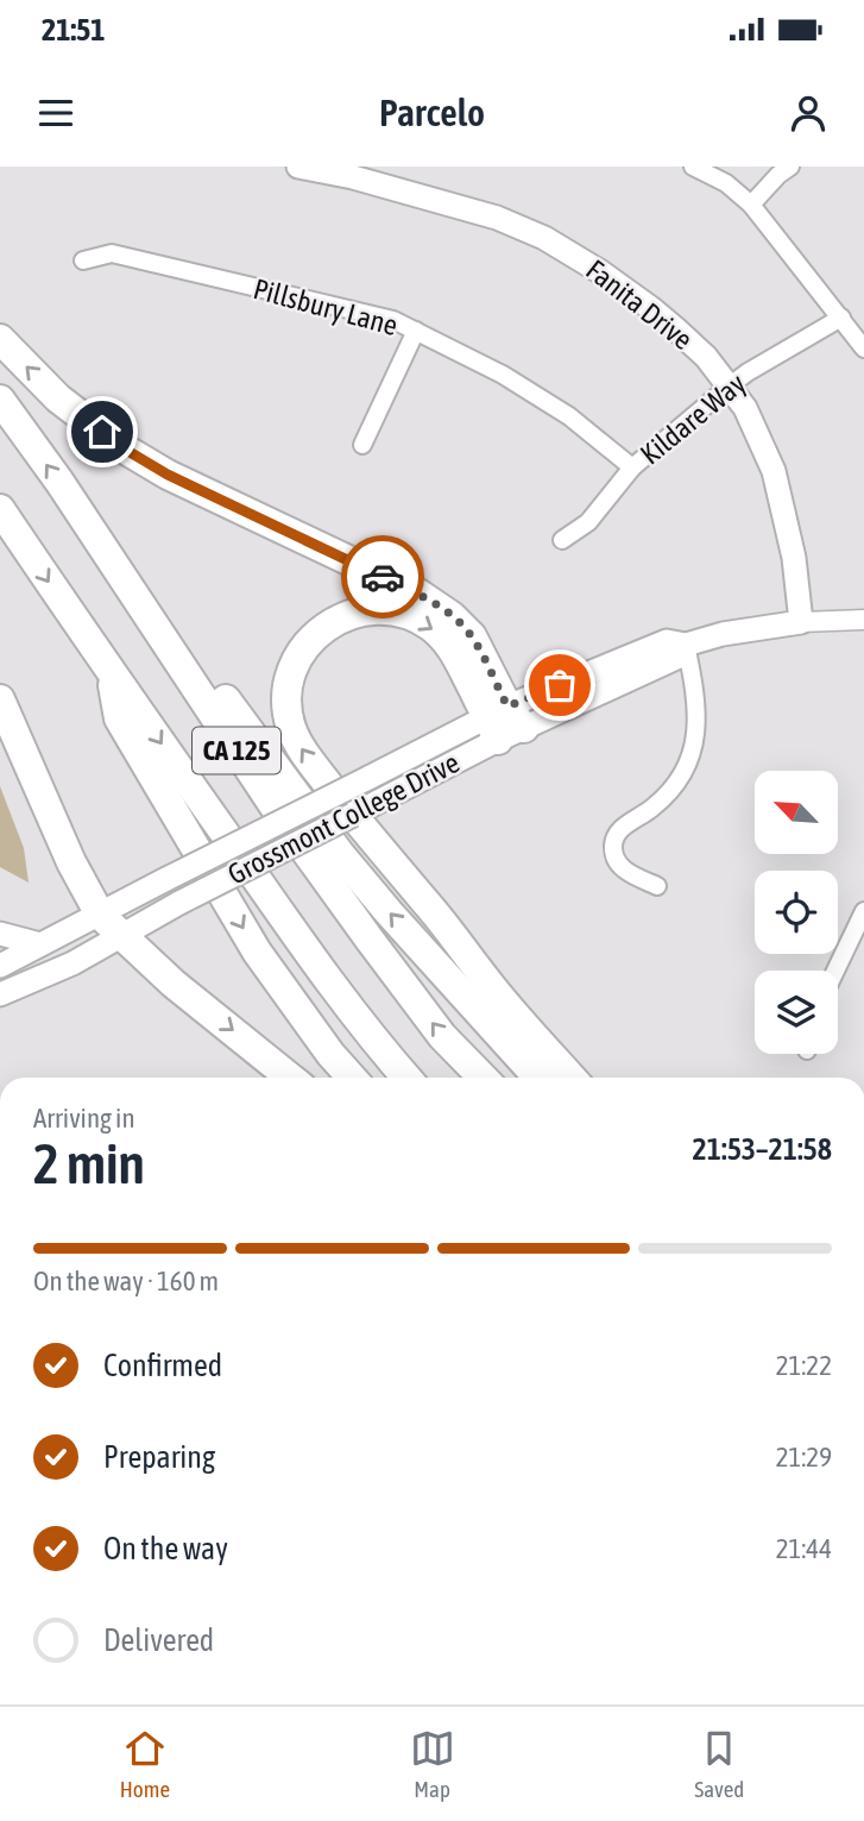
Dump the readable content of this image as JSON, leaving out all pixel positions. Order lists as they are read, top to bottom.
{
  "streets": {
    "highway": ["CA 125"],
    "main road": ["Fanita Drive", "Grossmont College Drive"],
    "street": ["Pillsbury Lane", "Kildare Way"]
  },
  "crossings": [
    ["Fanita Drive", "Kildare Way"],
    ["Fanita Drive", "Grossmont College Drive"],
    ["Pillsbury Lane", "Kildare Way"]
  ],
  "north": "top left",
  "page": {
    "status": "21:51",
    "header": "Parcelo",
    "heading": ["2 min", "Arriving in", "21:53–21:58"],
    "bar": "On the way · 160 m",
    "list": [
      ["Confirmed", "21:22"],
      ["Preparing", "21:29"],
      ["On the way", "21:44"],
      "Delivered"
    ],
    "tabs": ["Home", "Map", "Saved"]
  }
}
